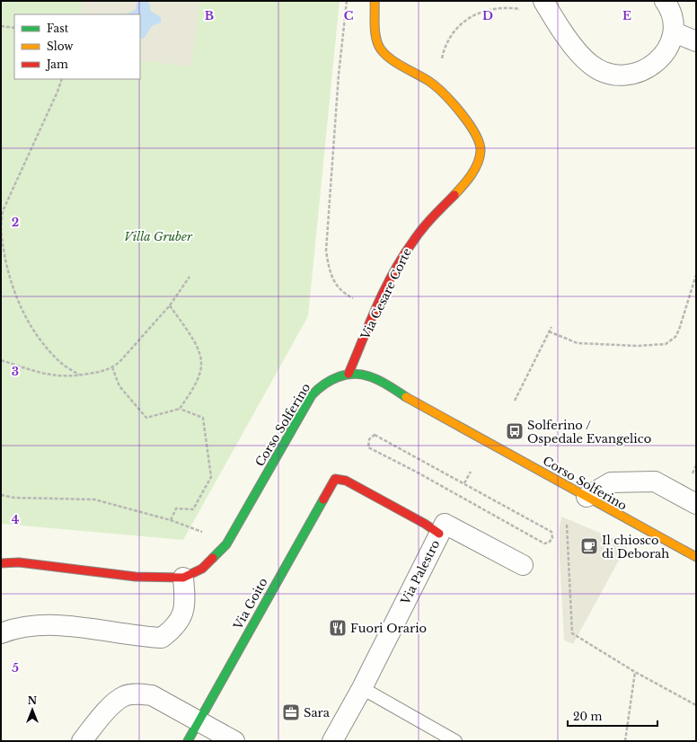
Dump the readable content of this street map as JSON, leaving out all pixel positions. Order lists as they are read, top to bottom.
{
  "streets": {
    "street": [
      "Via Cesare Corte",
      "Corso Solferino",
      "Via Palestro",
      "Via Goito"
    ]
  },
  "crossings": [
    ["Via Cesare Corte", "Corso Solferino"],
    ["Via Palestro", "Via Goito"]
  ],
  "parks": ["Villa Gruber"],
  "places": {
    "bus stop": ["Solferino / Ospedale Evangelico"],
    "cafe": ["Il chiosco di Deborah"],
    "restaurant": ["Fuori Orario"],
    "office": ["Sara"]
  },
  "legend": ["Fast", "Slow", "Jam"],
  "scale_bar": "20 m",
  "north": "top",
  "grid": {
    "columns": [
      "B",
      "C",
      "D",
      "E"
    ],
    "rows": [
      "2",
      "3",
      "4",
      "5"
    ]
  }
}
